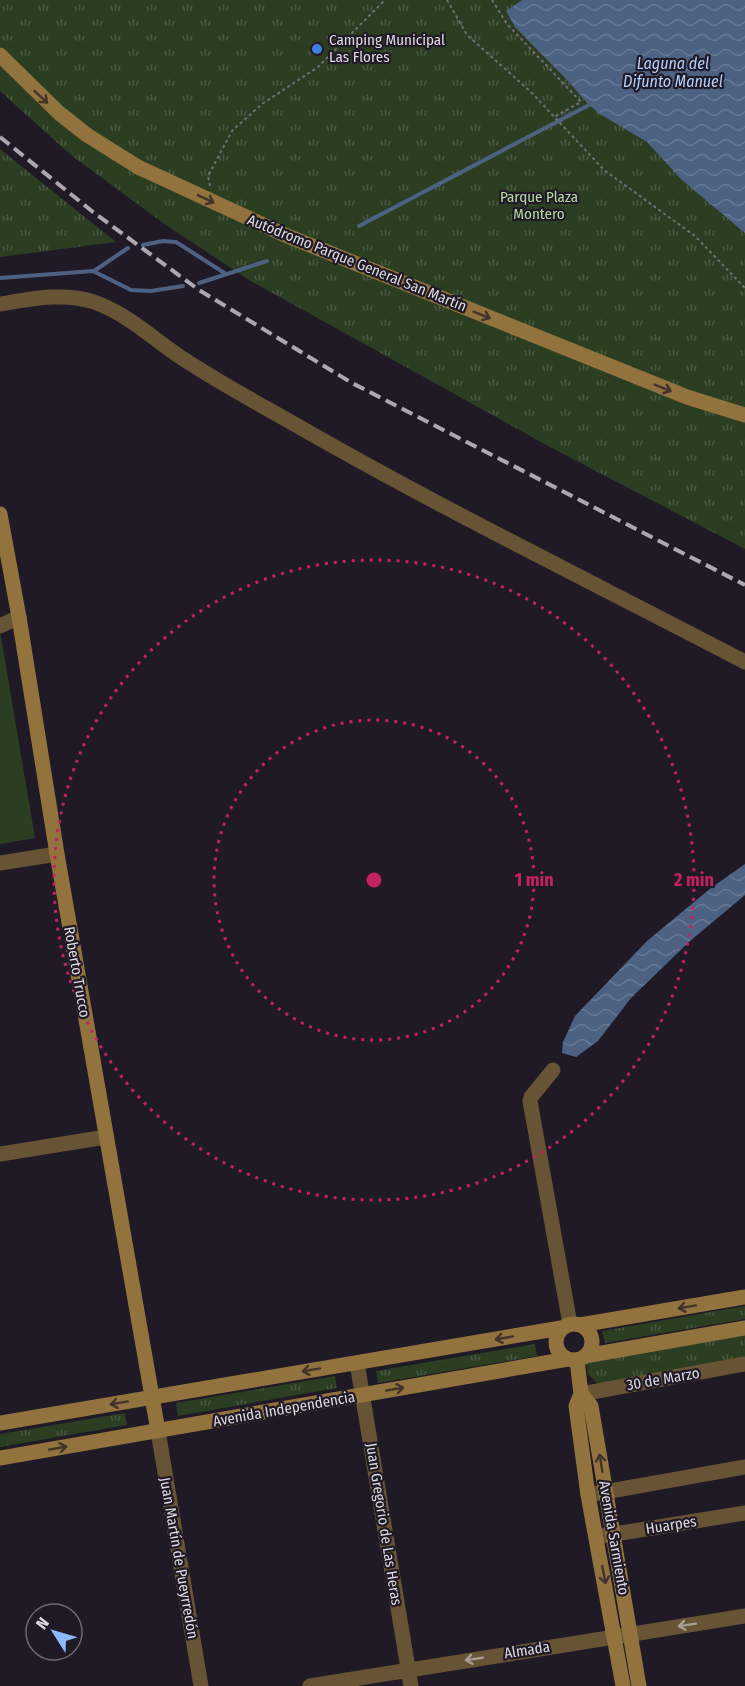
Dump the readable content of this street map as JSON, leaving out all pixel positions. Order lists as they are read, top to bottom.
{
  "streets": {
    "main road": [
      "Autódromo Parque General San Martín",
      "Roberto Trucco",
      "Avenida Independencia",
      "Avenida Sarmiento"
    ],
    "street": [
      "30 de Marzo",
      "Juan Gregorio de Las Heras",
      "Huarpes",
      "Juan Martín de Pueyrredón",
      "Almada"
    ]
  },
  "crossings": [
    ["Roberto Trucco", "Avenida Independencia"],
    ["Roberto Trucco", "Juan Martín de Pueyrredón"],
    ["30 de Marzo", "Avenida Sarmiento"],
    ["Avenida Independencia", "Juan Gregorio de Las Heras"],
    ["Avenida Independencia", "Avenida Sarmiento"],
    ["Avenida Independencia", "Juan Martín de Pueyrredón"],
    ["Juan Gregorio de Las Heras", "Almada"],
    ["Huarpes", "Avenida Sarmiento"],
    ["Avenida Sarmiento", "Almada"]
  ],
  "one_way": ["Autódromo Parque General San Martín", "Almada"],
  "water": ["Laguna del Difunto Manuel"],
  "parks": ["Parque Plaza Montero"],
  "places": ["Camping Municipal Las Flores"],
  "north": "top left",
  "rings": ["1 min", "2 min"]
}
